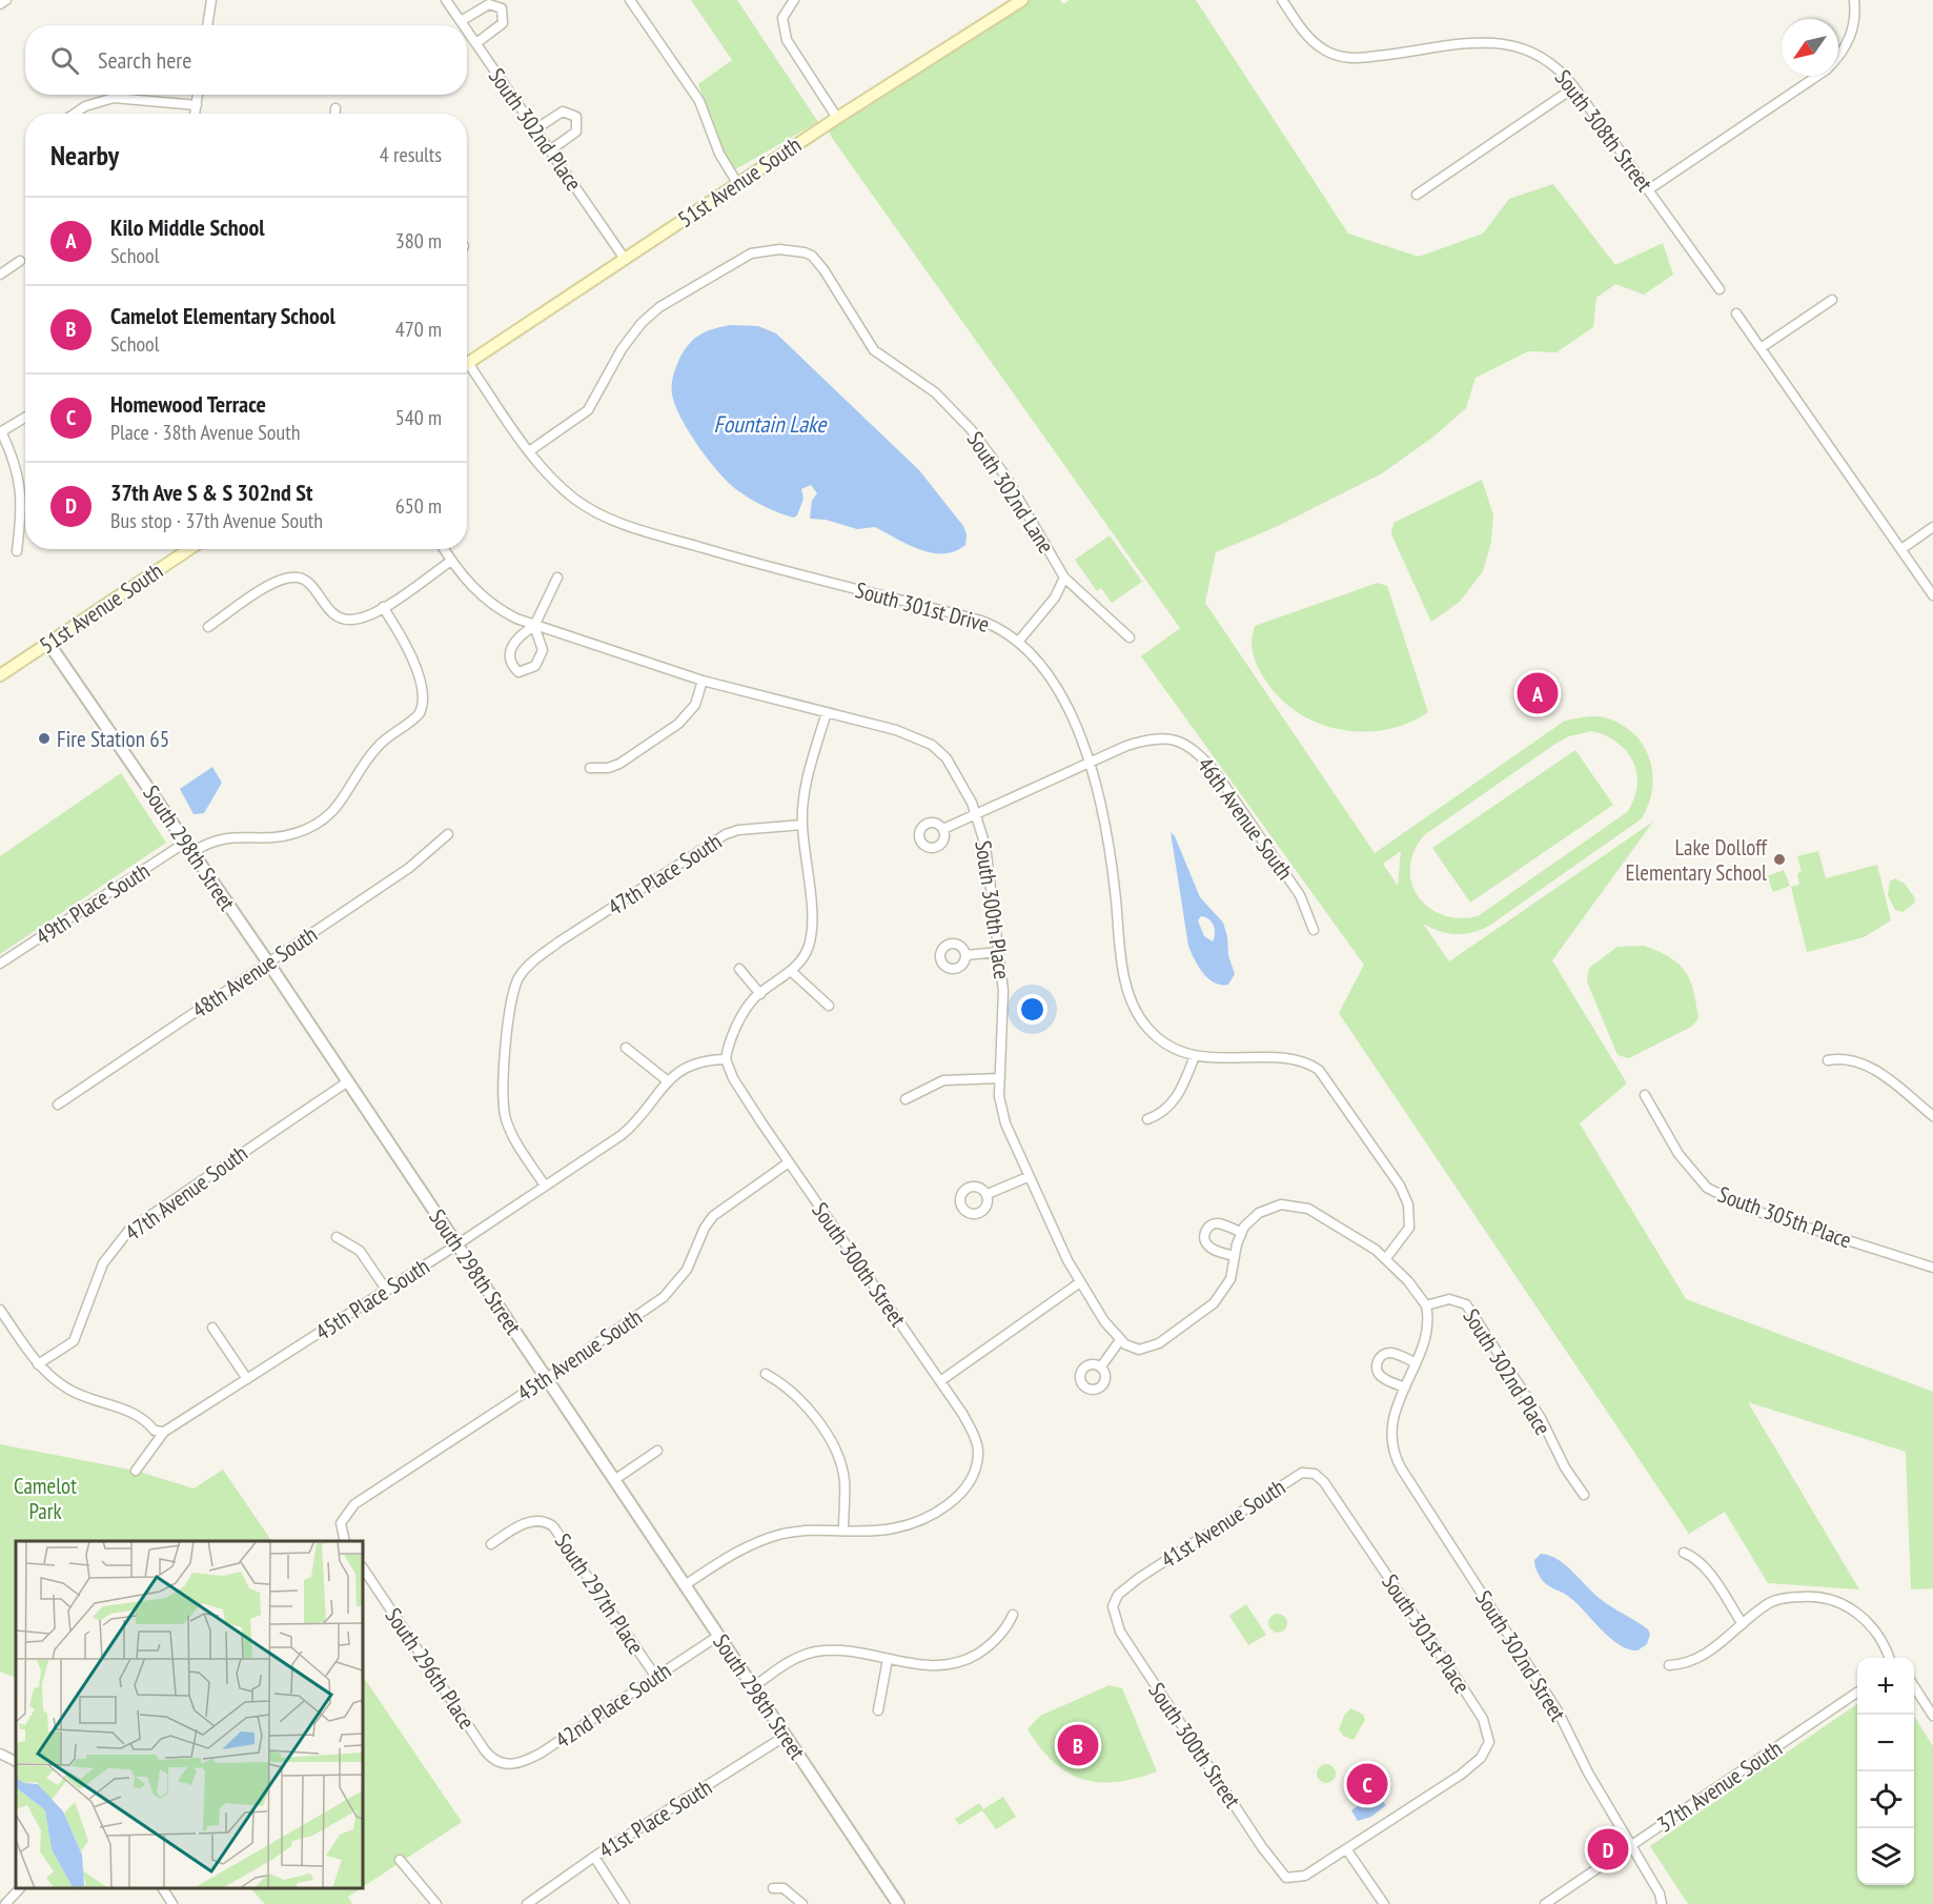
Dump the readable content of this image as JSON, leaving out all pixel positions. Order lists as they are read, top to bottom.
{
  "streets": {
    "main road": ["51st Avenue South"],
    "street": [
      "South 302nd Place",
      "South 308th Street",
      "South 302nd Lane",
      "South 301st Drive",
      "46th Avenue South",
      "South 298th Street",
      "47th Place South",
      "49th Place South",
      "South 300th Place",
      "48th Avenue South",
      "47th Avenue South",
      "South 305th Place",
      "South 300th Street",
      "45th Place South",
      "45th Avenue South",
      "41st Avenue South",
      "South 297th Place",
      "South 301st Place",
      "South 302nd Street",
      "South 296th Place",
      "42nd Place South",
      "37th Avenue South",
      "41st Place South"
    ]
  },
  "crossings": [
    ["South 302nd Place", "51st Avenue South"],
    ["51st Avenue South", "South 298th Street"],
    ["South 302nd Lane", "South 301st Drive"],
    ["South 301st Drive", "46th Avenue South"],
    ["46th Avenue South", "South 300th Place"],
    ["South 298th Street", "49th Place South"],
    ["South 298th Street", "48th Avenue South"],
    ["South 298th Street", "47th Avenue South"],
    ["South 298th Street", "45th Place South"],
    ["South 298th Street", "45th Avenue South"],
    ["South 298th Street", "42nd Place South"],
    ["South 298th Street", "41st Place South"],
    ["47th Place South", "45th Place South"],
    ["South 300th Street", "45th Place South"],
    ["South 300th Street", "45th Avenue South"],
    ["South 300th Street", "41st Avenue South"],
    ["South 300th Street", "South 301st Place"],
    ["41st Avenue South", "South 301st Place"],
    ["South 297th Place", "42nd Place South"],
    ["South 302nd Street", "37th Avenue South"],
    ["South 296th Place", "42nd Place South"]
  ],
  "water": ["Fountain Lake"],
  "parks": ["Camelot Park"],
  "places": ["Fire Station 65", "Lake Dolloff Elementary School"],
  "north": "bottom left",
  "page": {
    "search": "Search here",
    "heading": ["Nearby", "4 results"],
    "list": [
      {
        "mark": "A",
        "name": "Kilo Middle School",
        "note": "School",
        "value": "380 m"
      },
      {
        "mark": "B",
        "name": "Camelot Elementary School",
        "note": "School",
        "value": "470 m"
      },
      {
        "mark": "C",
        "name": "Homewood Terrace",
        "note": "Place · 38th Avenue South",
        "value": "540 m"
      },
      {
        "mark": "D",
        "name": "37th Ave S & S 302nd St",
        "note": "Bus stop · 37th Avenue South",
        "value": "650 m"
      }
    ],
    "pins": [
      "A",
      "B",
      "C",
      "D"
    ],
    "map_buttons": ["+", "−"]
  }
}
